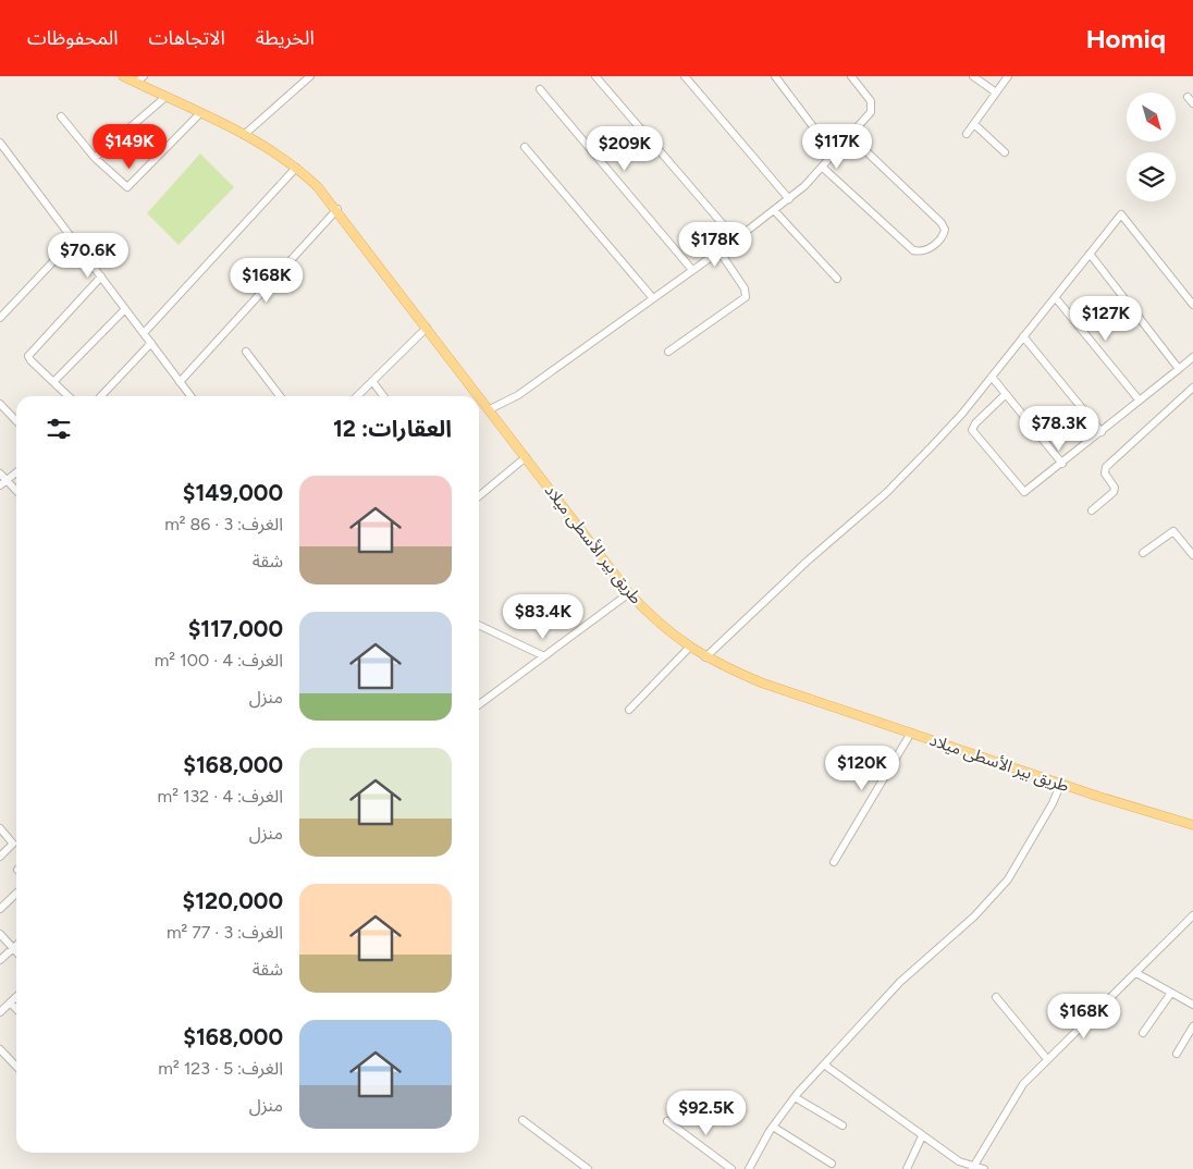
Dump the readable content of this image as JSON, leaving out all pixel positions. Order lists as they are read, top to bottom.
{
  "streets": {
    "main road": ["طريق بير الأسطى ميلاد"]
  },
  "north": "bottom right",
  "page": {
    "header": "Homiq",
    "nav": ["الخريطة", "الاتجاهات", "المحفوظات"],
    "price": [
      "$149K",
      "$117K",
      "$209K",
      "$178K",
      "$70.6K",
      "$168K",
      "$127K",
      "$78.3K",
      "$83.4K",
      "$120K",
      "$168K",
      "$92.5K"
    ],
    "heading": "العقارات: 12",
    "list": [
      {
        "name": "$149,000",
        "note": "الغرف: 3 · 86 m² · شقة"
      },
      {
        "name": "$117,000",
        "note": "الغرف: 4 · 100 m² · منزل"
      },
      {
        "name": "$168,000",
        "note": "الغرف: 4 · 132 m² · منزل"
      },
      {
        "name": "$120,000",
        "note": "الغرف: 3 · 77 m² · شقة"
      },
      {
        "name": "$168,000",
        "note": "الغرف: 5 · 123 m² · منزل"
      }
    ]
  }
}
